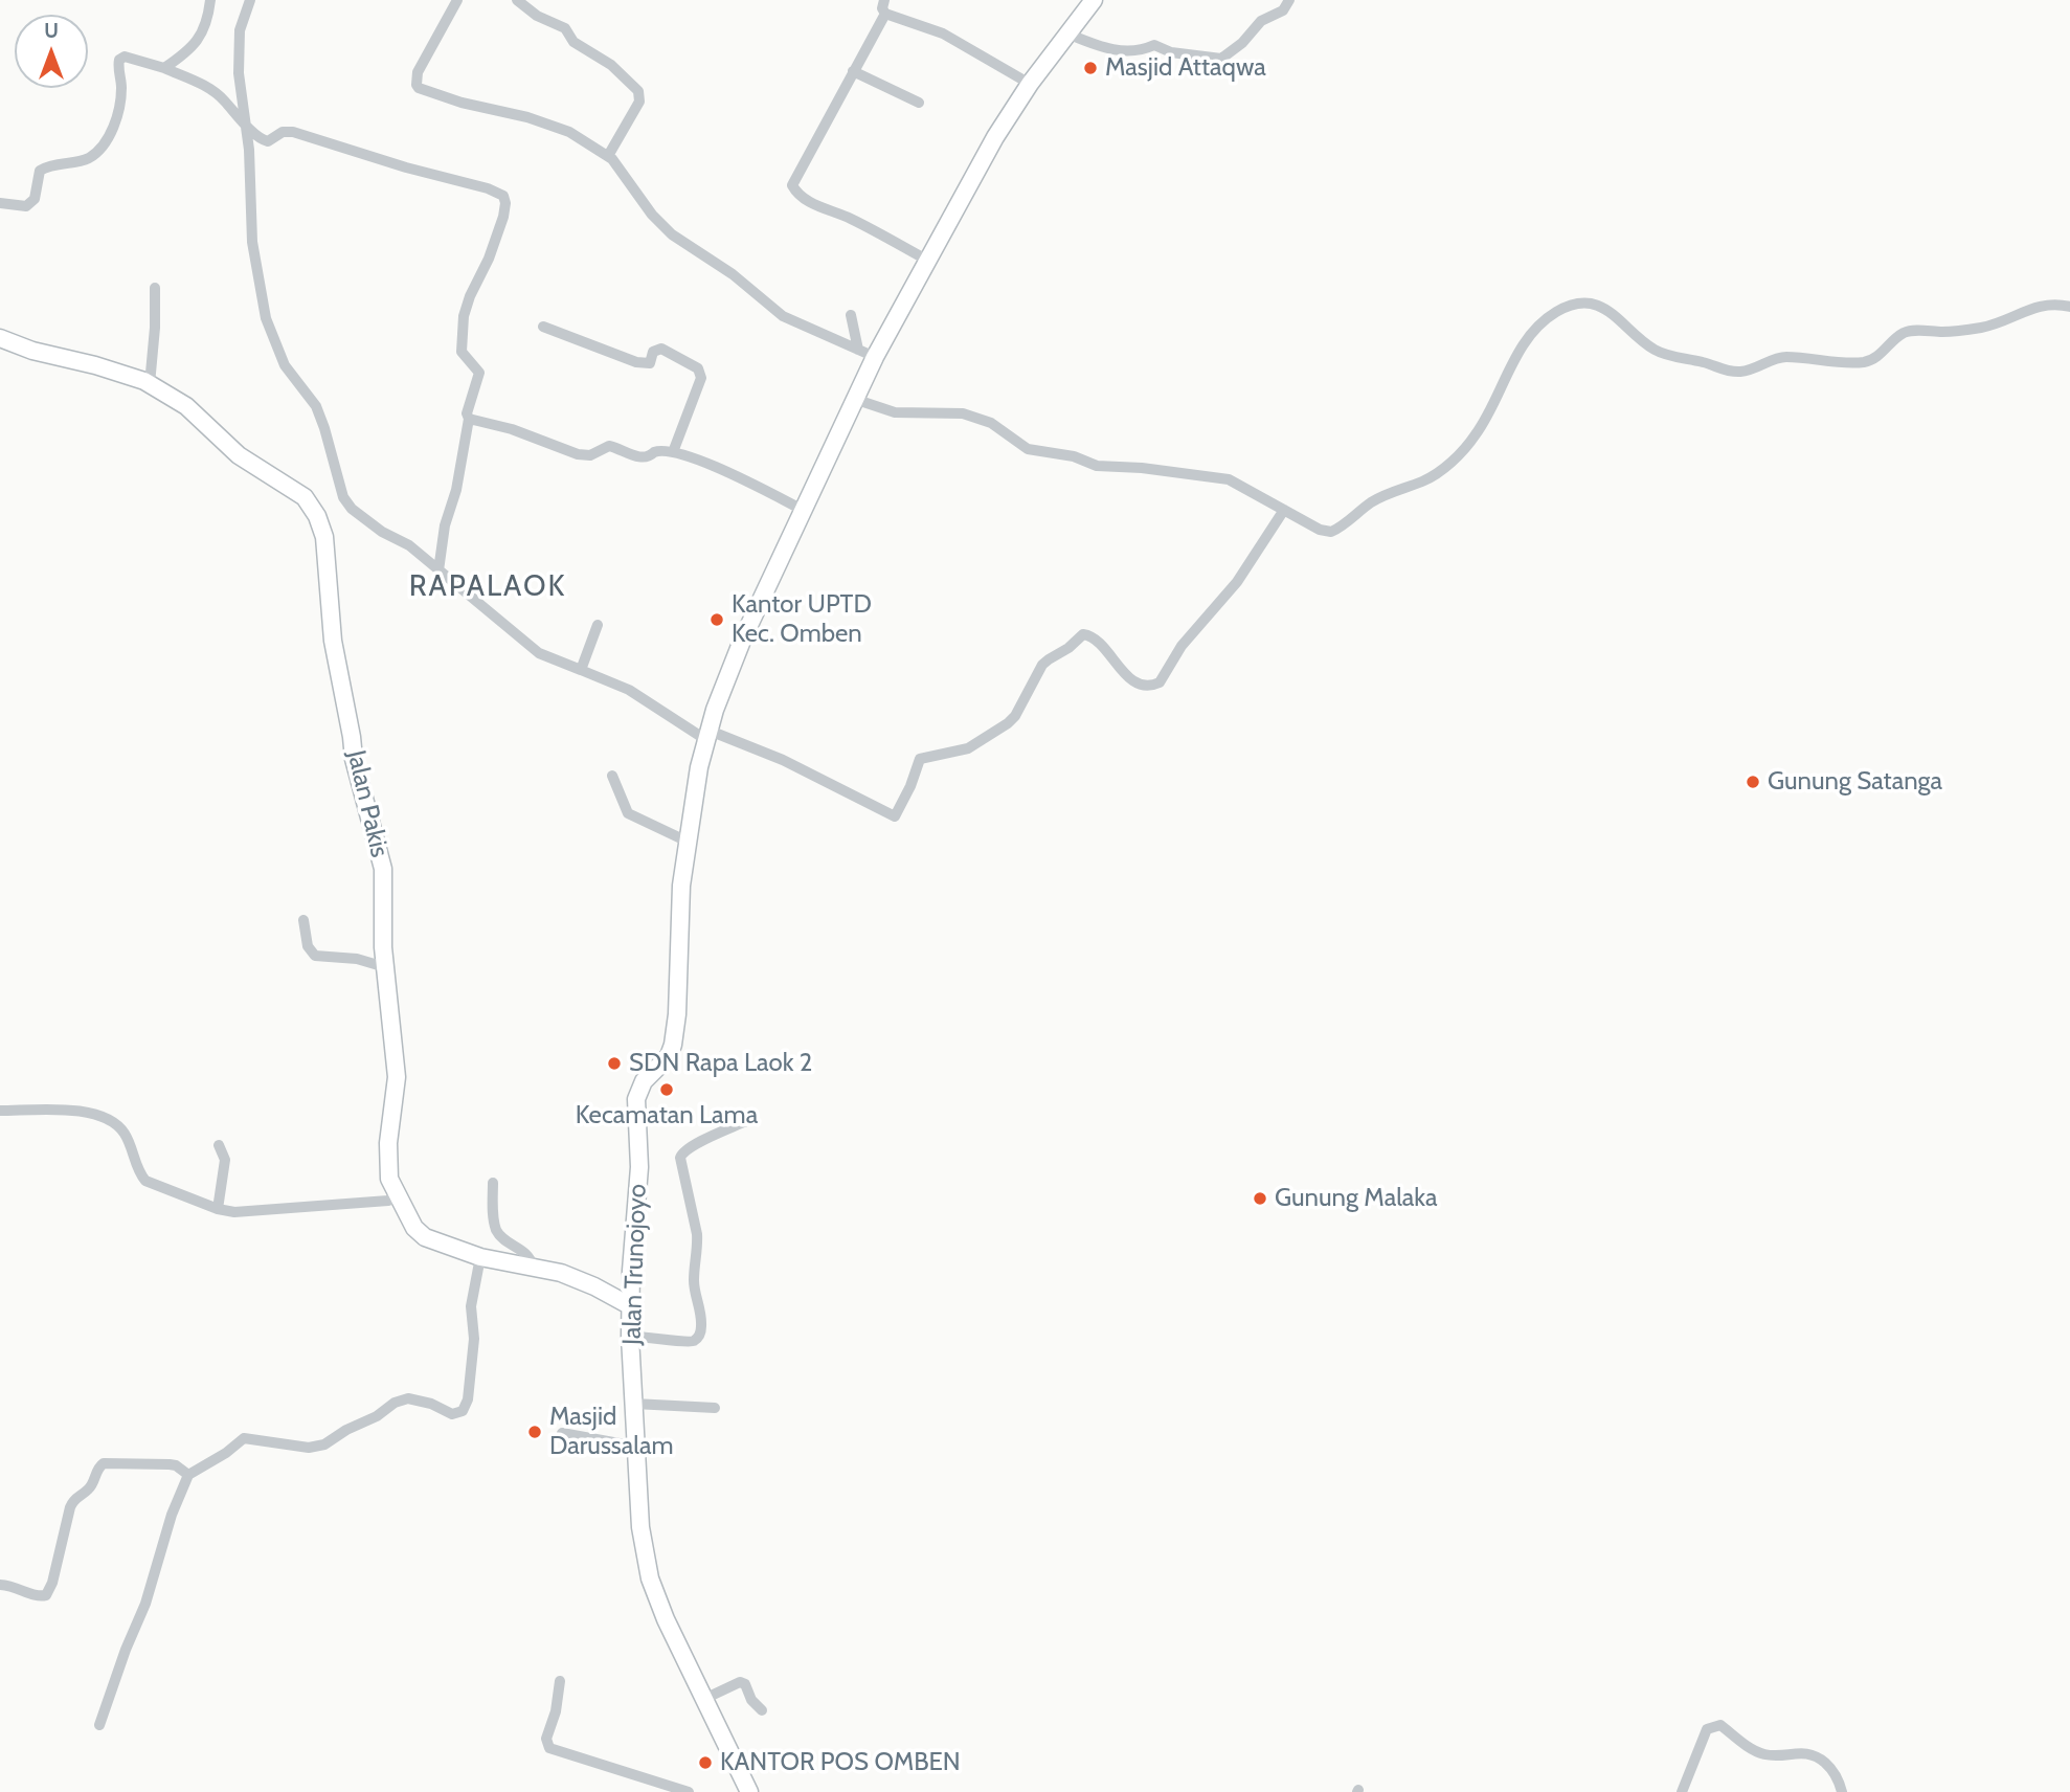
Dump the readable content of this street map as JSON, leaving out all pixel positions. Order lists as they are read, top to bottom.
{
  "streets": {
    "street": ["Jalan Pakis", "Jalan Trunojoyo"]
  },
  "crossings": [
    ["Jalan Pakis", "Jalan Trunojoyo"]
  ],
  "districts": ["RAPALAOK"],
  "places": [
    "Masjid Attaqwa",
    "Kantor UPTD Kec. Omben",
    "Gunung Satanga",
    "SDN Rapa Laok 2",
    "Kecamatan Lama",
    "Gunung Malaka",
    "Masjid Darussalam",
    "KANTOR POS OMBEN"
  ],
  "north": "top"
}
